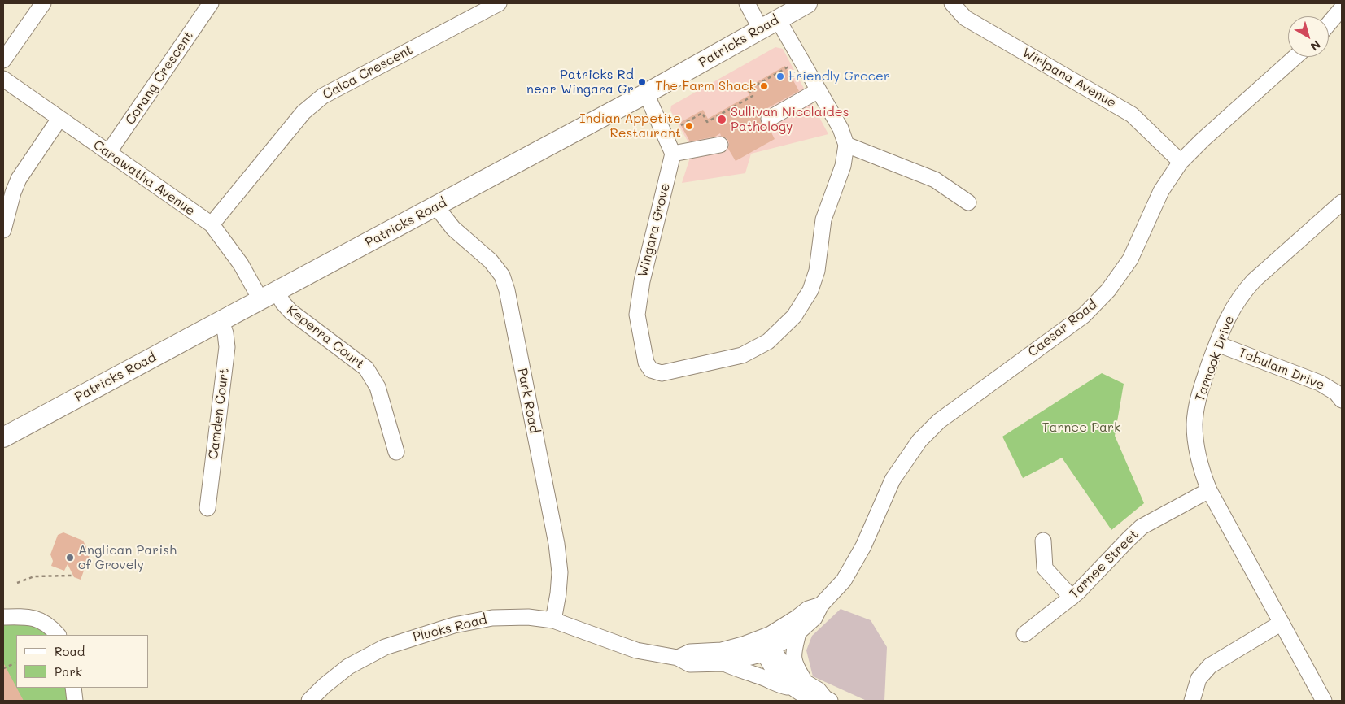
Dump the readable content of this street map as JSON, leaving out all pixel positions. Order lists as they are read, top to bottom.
{
  "streets": {
    "main road": ["Patricks Road"],
    "street": [
      "Calca Crescent",
      "Corang Crescent",
      "Wirlpana Avenue",
      "Carawatha Avenue",
      "Wingara Grove",
      "Caesar Road",
      "Keperra Court",
      "Tarnook Drive",
      "Tabulam Drive",
      "Park Road",
      "Camden Court",
      "Tarnee Street",
      "Plucks Road"
    ]
  },
  "crossings": [
    ["Patricks Road", "Carawatha Avenue"],
    ["Patricks Road", "Keperra Court"],
    ["Patricks Road", "Park Road"],
    ["Patricks Road", "Camden Court"],
    ["Calca Crescent", "Carawatha Avenue"],
    ["Corang Crescent", "Carawatha Avenue"],
    ["Wirlpana Avenue", "Caesar Road"],
    ["Carawatha Avenue", "Keperra Court"],
    ["Caesar Road", "Plucks Road"],
    ["Tarnook Drive", "Tabulam Drive"],
    ["Tarnook Drive", "Tarnee Street"],
    ["Park Road", "Plucks Road"]
  ],
  "parks": ["Tarnee Park"],
  "places": [
    "Friendly Grocer",
    "Patricks Rd near Wingara Gr",
    "The Farm Shack",
    "Sullivan Nicolaides Pathology",
    "Indian Appetite Restaurant",
    "Anglican Parish of Grovely"
  ],
  "legend": ["Road", "Park"],
  "north": "bottom right"
}
